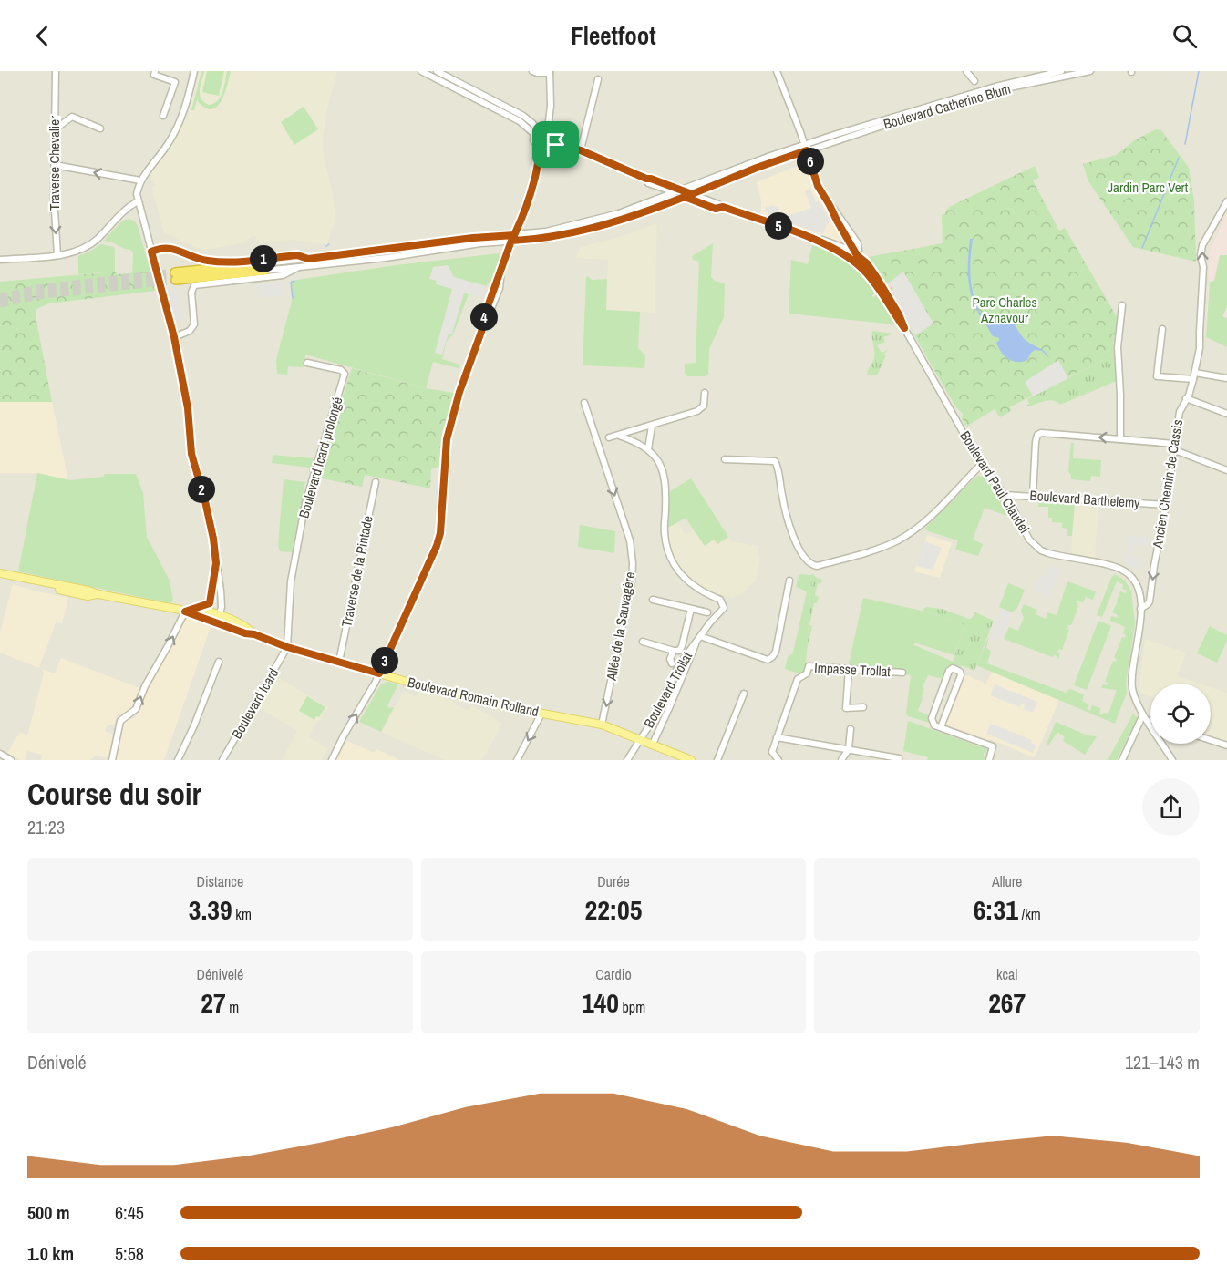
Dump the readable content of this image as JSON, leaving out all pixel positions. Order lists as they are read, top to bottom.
{
  "streets": {
    "main road": ["Boulevard Romain Rolland"],
    "street": [
      "Boulevard Catherine Blum",
      "Traverse Chevalier",
      "Boulevard Icard prolongé",
      "Boulevard Paul Claudel",
      "Ancien Chemin de Cassis",
      "Boulevard Barthelemy",
      "Traverse de la Pintade",
      "Allée de la Sauvagère",
      "Impasse Trollat",
      "Boulevard Trollat",
      "Boulevard Icard"
    ]
  },
  "crossings": [
    ["Boulevard Icard prolongé", "Boulevard Romain Rolland"],
    ["Boulevard Icard prolongé", "Boulevard Icard"],
    ["Boulevard Paul Claudel", "Ancien Chemin de Cassis"],
    ["Boulevard Paul Claudel", "Boulevard Barthelemy"],
    ["Ancien Chemin de Cassis", "Boulevard Barthelemy"],
    ["Traverse de la Pintade", "Boulevard Romain Rolland"],
    ["Allée de la Sauvagère", "Boulevard Romain Rolland"],
    ["Boulevard Trollat", "Boulevard Romain Rolland"],
    ["Boulevard Romain Rolland", "Boulevard Icard"]
  ],
  "one_way": ["Traverse Chevalier", "Allée de la Sauvagère"],
  "parks": ["Jardin Parc Vert", "Parc Charles Aznavour"],
  "page": {
    "header": "Fleetfoot",
    "pins": [
      "6",
      "5",
      "1",
      "4",
      "2",
      "3"
    ],
    "heading": ["Course du soir", "21:23"],
    "stats": [
      ["Distance", "3.39 km"],
      ["Durée", "22:05"],
      ["Allure", "6:31 /km"],
      ["Dénivelé", "27 m"],
      ["Cardio", "140 bpm"],
      ["kcal", "267"]
    ],
    "chart": ["Dénivelé", "121–143 m"],
    "list": [
      {
        "name": "500 m",
        "note": "6:45"
      },
      {
        "name": "1.0 km",
        "note": "5:58"
      }
    ]
  }
}
